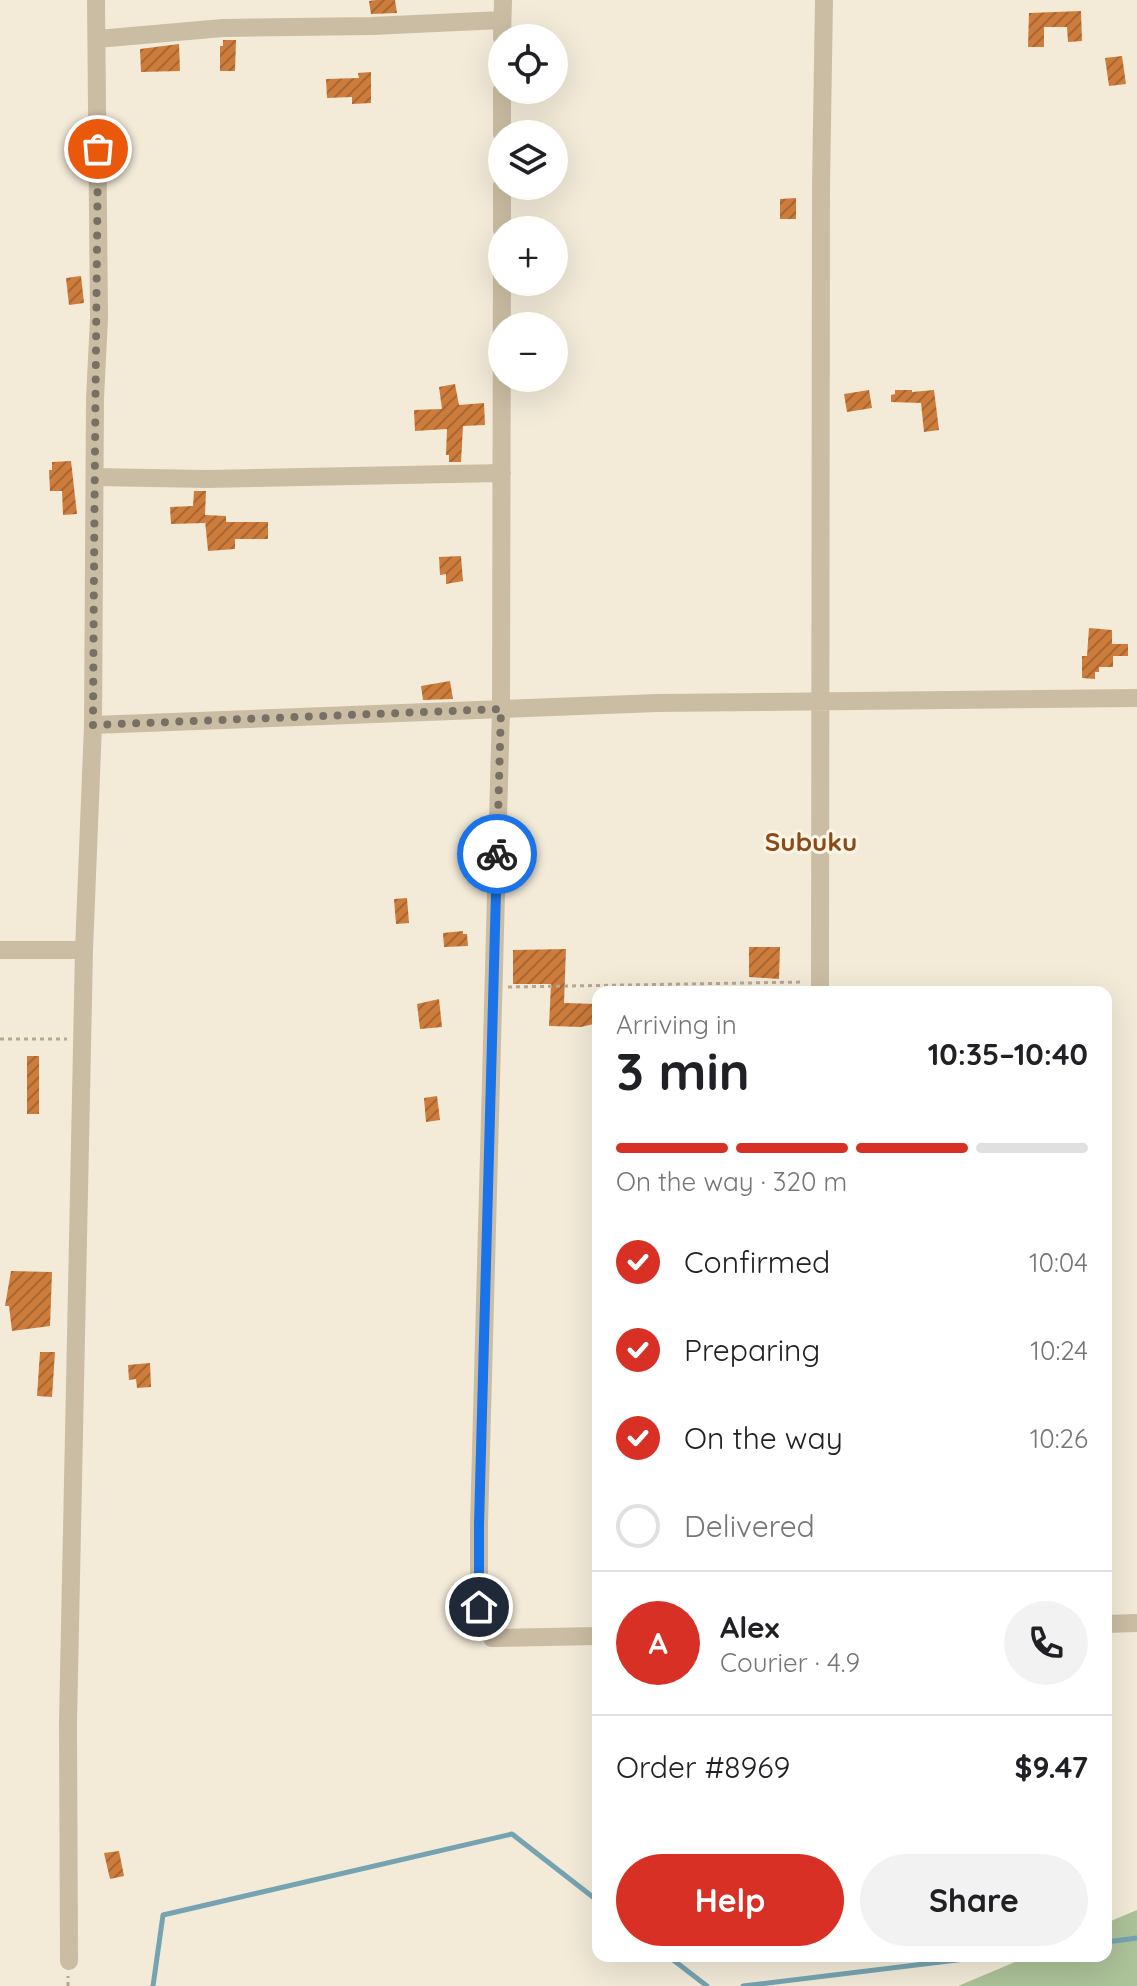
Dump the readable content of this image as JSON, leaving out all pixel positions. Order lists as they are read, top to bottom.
{
  "districts": ["Subuku"],
  "page": {
    "map_buttons": ["+", "−"],
    "heading": ["3 min", "Arriving in", "10:35–10:40"],
    "panel": [
      "Alex",
      "Courier · 4.9",
      "Order #8969",
      "$9.47"
    ],
    "bar": "On the way · 320 m",
    "list": [
      ["Confirmed", "10:04"],
      ["Preparing", "10:24"],
      ["On the way", "10:26"],
      "Delivered"
    ],
    "round": "A",
    "buttons": ["Help", "Share"]
  }
}
